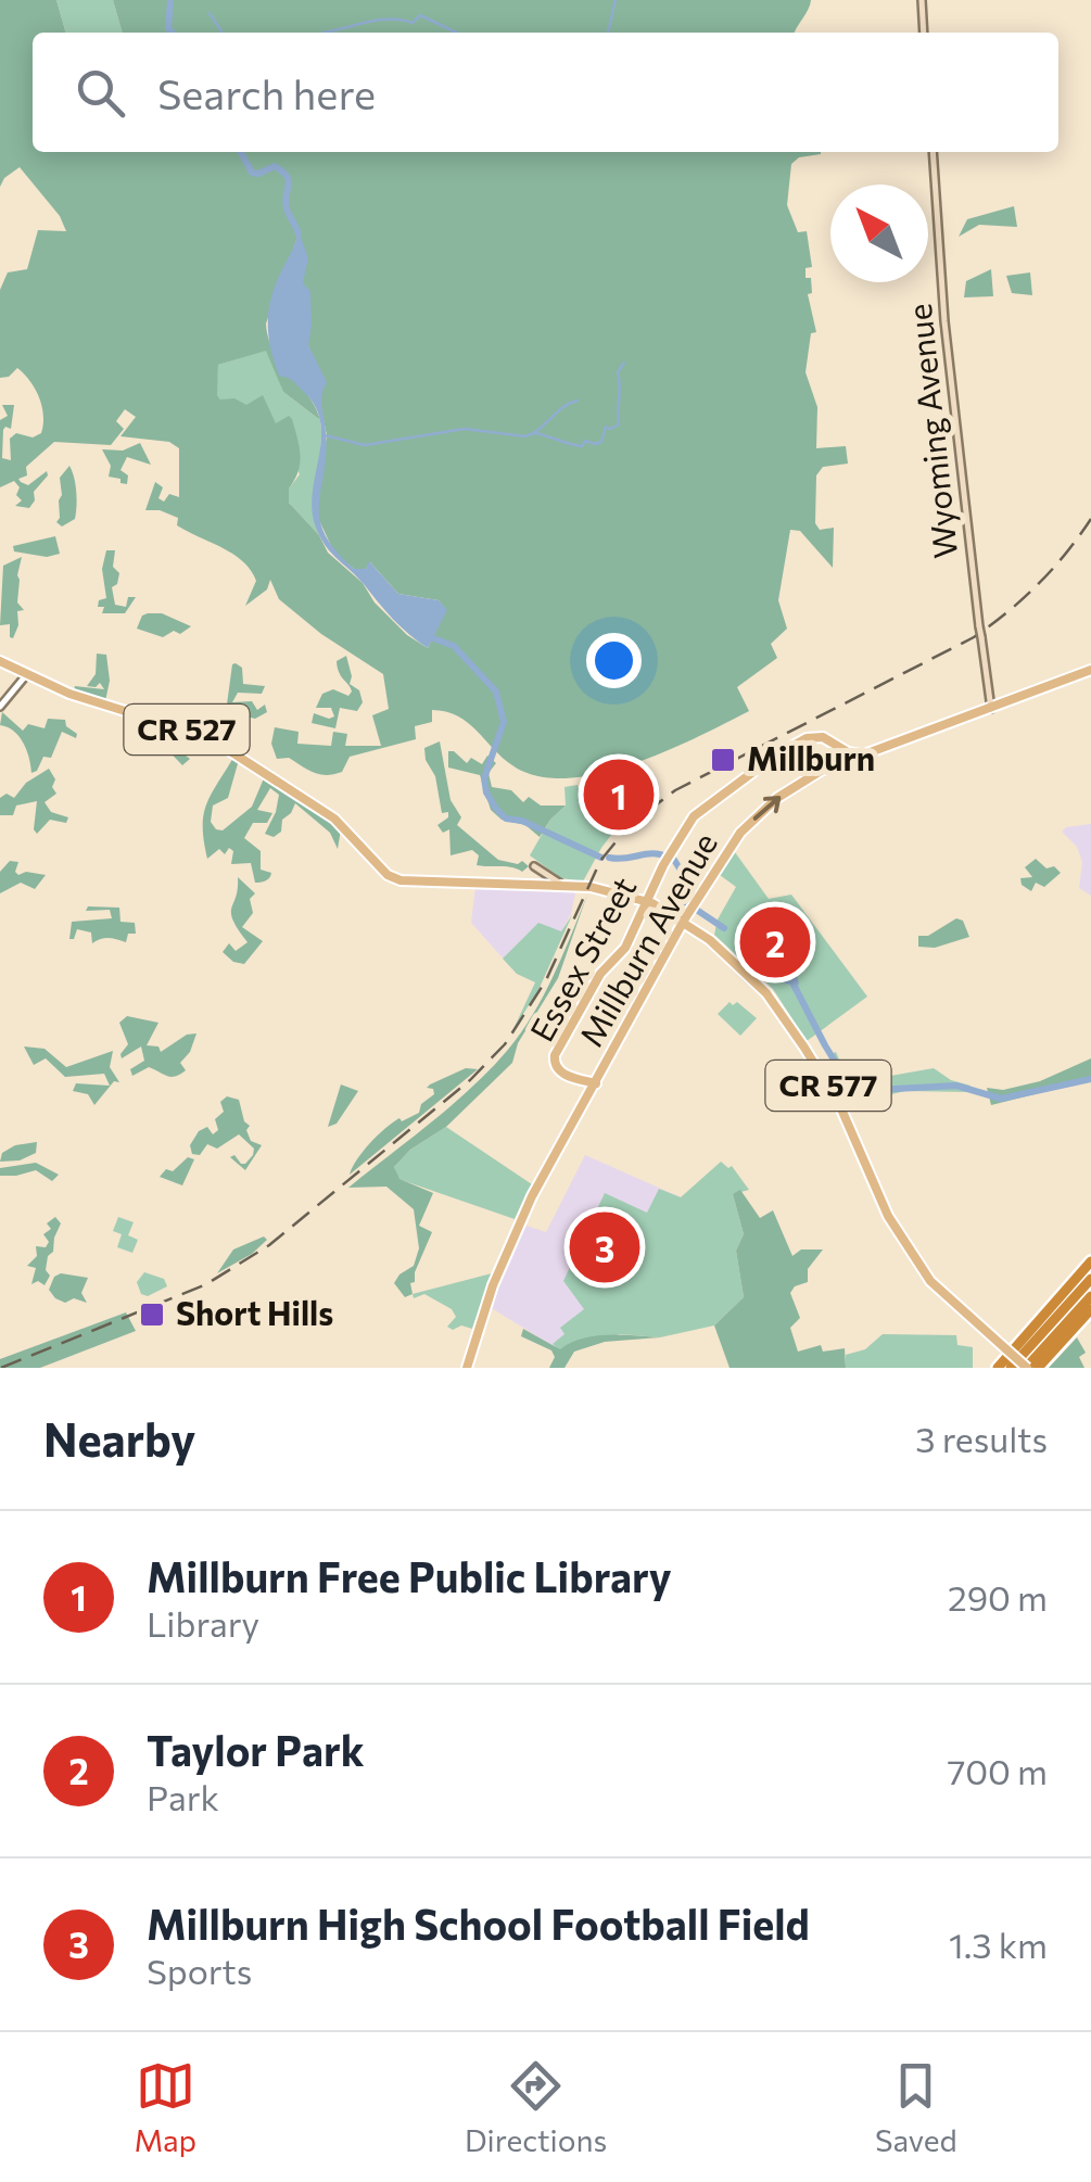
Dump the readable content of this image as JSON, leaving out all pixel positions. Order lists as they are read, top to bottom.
{
  "streets": {
    "main road": [
      "Wyoming Avenue",
      "CR 527",
      "Millburn Avenue",
      "Essex Street",
      "CR 577"
    ]
  },
  "crossings": [
    ["Wyoming Avenue", "Millburn Avenue"],
    ["CR 527", "Millburn Avenue"],
    ["CR 527", "Essex Street"],
    ["CR 527", "CR 577"],
    ["Millburn Avenue", "Essex Street"],
    ["Millburn Avenue", "CR 577"]
  ],
  "places": {
    "transit": ["Millburn", "Short Hills"]
  },
  "north": "top left",
  "page": {
    "search": "Search here",
    "pins": ["1", "2", "3"],
    "heading": ["Nearby", "3 results"],
    "list": [
      {
        "mark": "1",
        "name": "Millburn Free Public Library",
        "note": "Library",
        "value": "290 m"
      },
      {
        "mark": "2",
        "name": "Taylor Park",
        "note": "Park",
        "value": "700 m"
      },
      {
        "mark": "3",
        "name": "Millburn High School Football Field",
        "note": "Sports",
        "value": "1.3 km"
      }
    ],
    "nav": ["Map", "Directions", "Saved"]
  }
}
